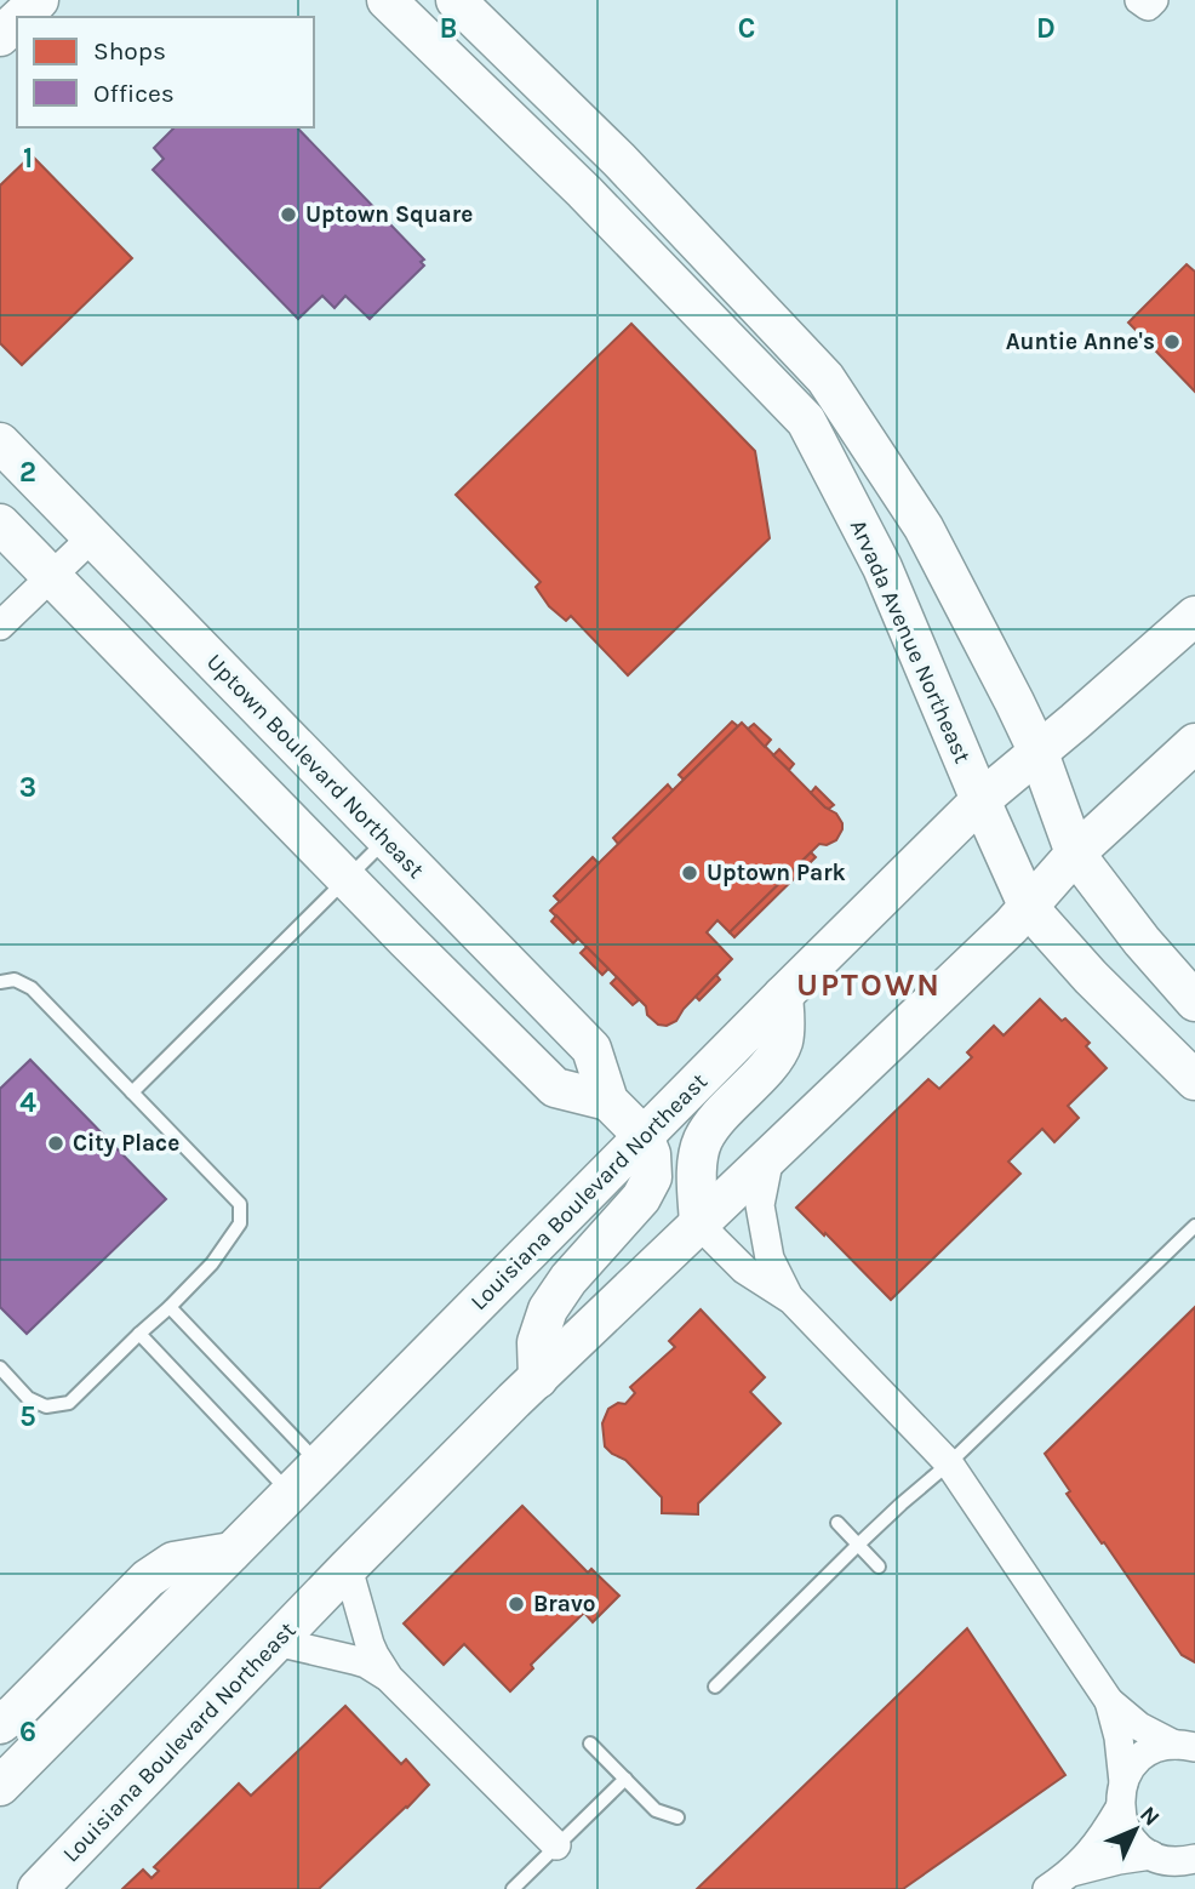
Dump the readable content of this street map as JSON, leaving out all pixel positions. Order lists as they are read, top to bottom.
{
  "streets": {
    "street": ["Arvada Avenue Northeast", "Uptown Boulevard Northeast", "Louisiana Boulevard Northeast"]
  },
  "crossings": [
    ["Arvada Avenue Northeast", "Louisiana Boulevard Northeast"],
    ["Uptown Boulevard Northeast", "Louisiana Boulevard Northeast"]
  ],
  "districts": ["UPTOWN"],
  "places": [
    "Uptown Square",
    "Auntie Anne's",
    "Uptown Park",
    "City Place",
    "Bravo"
  ],
  "legend": ["Shops", "Offices"],
  "north": "top right",
  "grid": {
    "columns": ["B", "C", "D"],
    "rows": [
      "1",
      "2",
      "3",
      "4",
      "5",
      "6"
    ]
  }
}
